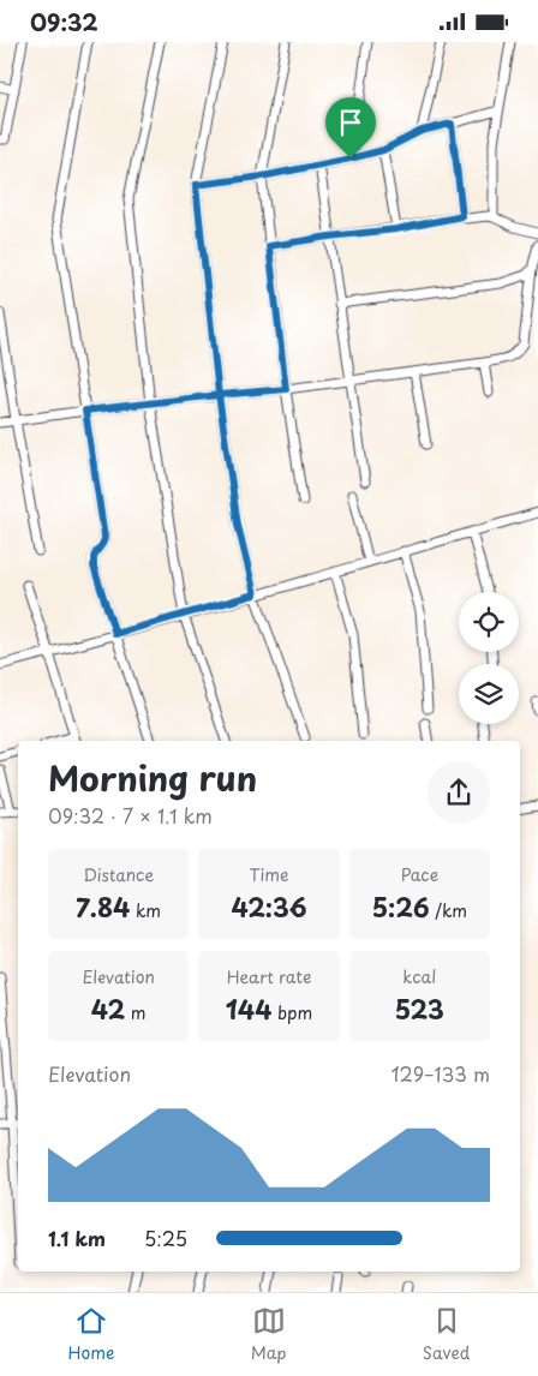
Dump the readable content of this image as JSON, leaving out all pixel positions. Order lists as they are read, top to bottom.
{
  "page": {
    "status": "09:32",
    "heading": ["Morning run", "09:32 · 7 × 1.1 km"],
    "stats": [
      ["Distance", "7.84 km"],
      ["Time", "42:36"],
      ["Pace", "5:26 /km"],
      ["Elevation", "42 m"],
      ["Heart rate", "144 bpm"],
      ["kcal", "523"]
    ],
    "chart": ["Elevation", "129–133 m"],
    "list": [
      {
        "name": "1.1 km",
        "note": "5:25"
      }
    ],
    "tabs": ["Home", "Map", "Saved"]
  }
}
